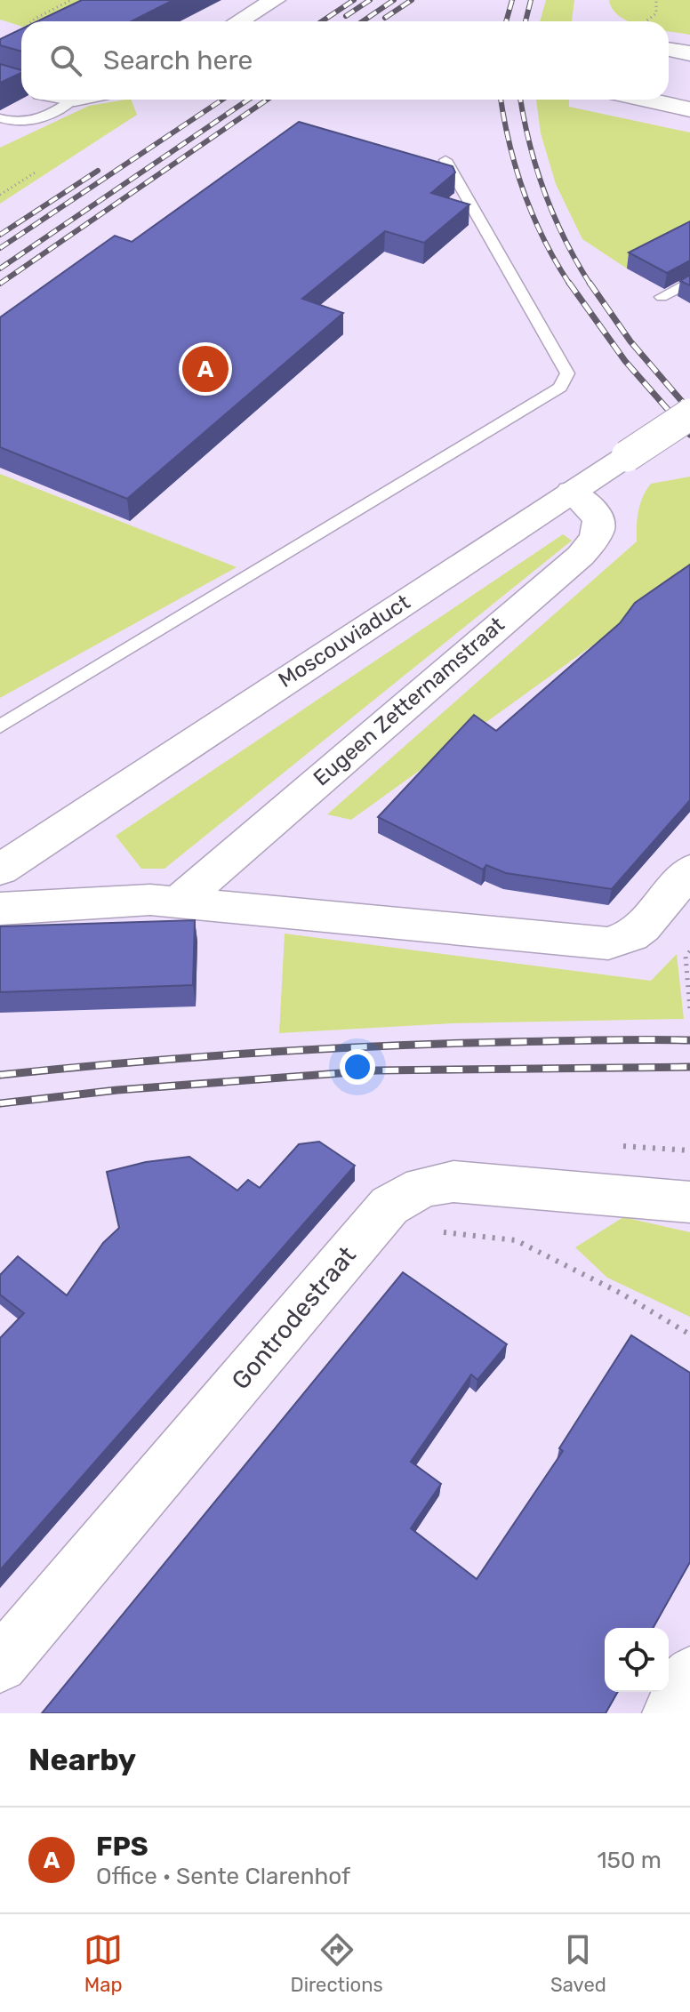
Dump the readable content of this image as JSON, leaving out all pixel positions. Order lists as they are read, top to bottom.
{
  "streets": {
    "street": ["Moscouviaduct", "Eugeen Zetternamstraat", "Gontrodestraat"]
  },
  "crossings": [
    ["Moscouviaduct", "Eugeen Zetternamstraat"]
  ],
  "page": {
    "search": "Search here",
    "pins": "A",
    "heading": "Nearby",
    "list": [
      {
        "mark": "A",
        "name": "FPS",
        "note": "Office · Sente Clarenhof",
        "value": "150 m"
      }
    ],
    "nav": ["Map", "Directions", "Saved"]
  }
}
